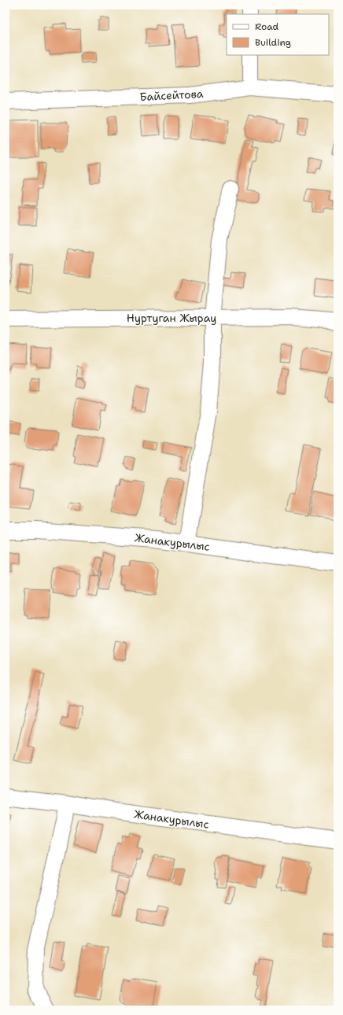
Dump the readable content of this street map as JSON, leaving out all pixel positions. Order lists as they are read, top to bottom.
{
  "streets": {
    "street": ["Байсейтова", "Нуртуган Жырау", "Жанакурылыс"]
  },
  "legend": ["Road", "Building"]
}
